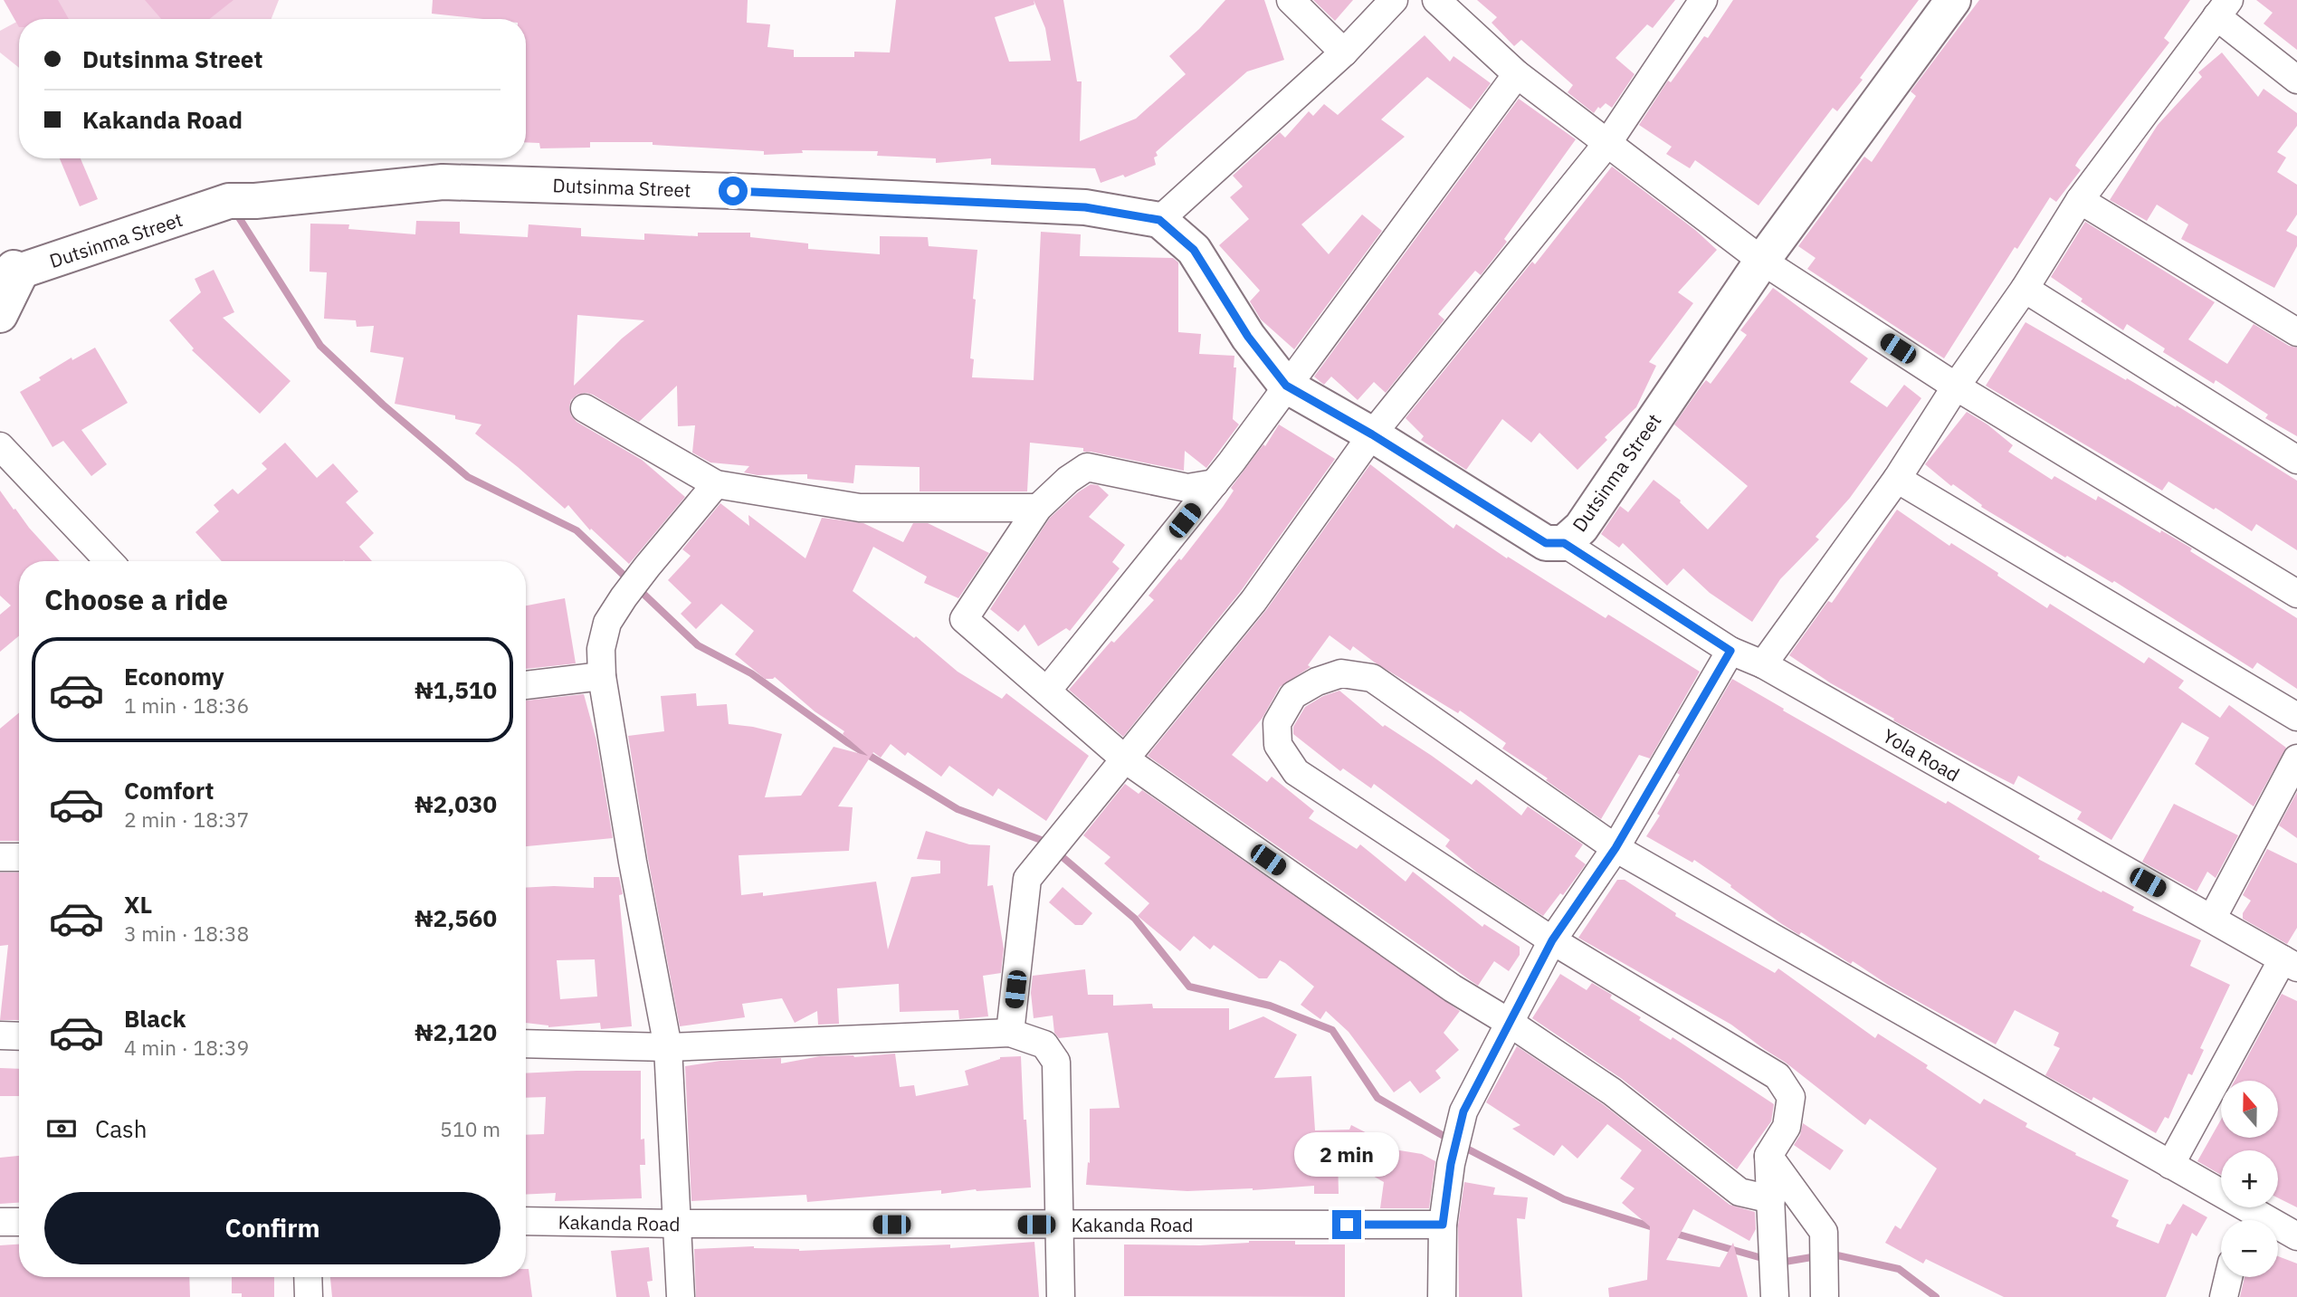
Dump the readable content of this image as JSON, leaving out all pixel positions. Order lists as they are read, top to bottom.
{
  "streets": {
    "street": ["Dutsinma Street", "Yola Road", "Kakanda Road"]
  },
  "crossings": [
    ["Dutsinma Street", "Yola Road"]
  ],
  "north": "top",
  "page": {
    "banner": ["Dutsinma Street", "Kakanda Road"],
    "heading": "Choose a ride",
    "list": [
      {
        "name": "Economy",
        "note": "1 min · 18:36",
        "value": "₦1,510"
      },
      {
        "name": "Comfort",
        "note": "2 min · 18:37",
        "value": "₦2,030"
      },
      {
        "name": "XL",
        "note": "3 min · 18:38",
        "value": "₦2,560"
      },
      {
        "name": "Black",
        "note": "4 min · 18:39",
        "value": "₦2,120"
      }
    ],
    "map_buttons": ["+", "−"],
    "pay": ["Cash", "510 m"],
    "bubble": "2 min",
    "buttons": "Confirm"
  }
}
